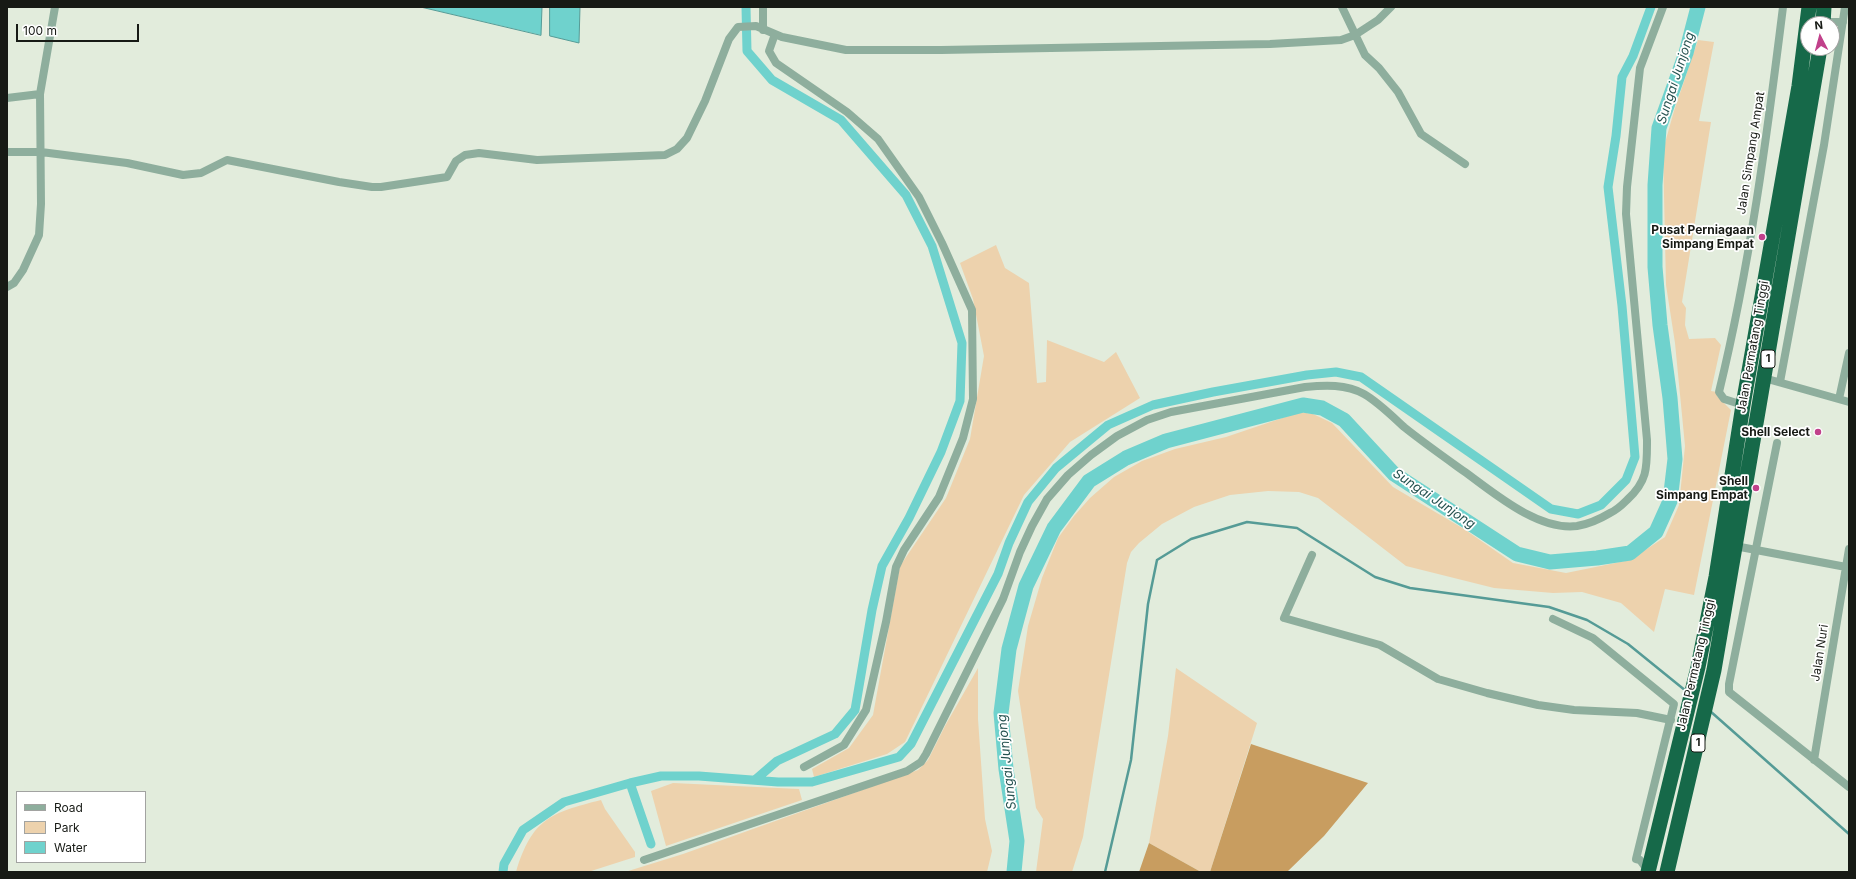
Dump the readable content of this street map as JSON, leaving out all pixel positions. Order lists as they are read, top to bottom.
{
  "streets": {
    "highway": ["Jalan Permatang Tinggi", "1"],
    "street": ["Jalan Simpang Ampat", "Jalan Nuri"]
  },
  "crossings": [
    ["Jalan Simpang Ampat", "Jalan Permatang Tinggi"]
  ],
  "water": ["Sungai Junjong"],
  "places": ["Pusat Perniagaan Simpang Empat", "Shell Select", "Shell Simpang Empat"],
  "legend": ["Road", "Park", "Water"],
  "scale_bar": "100 m",
  "north": "top"
}
